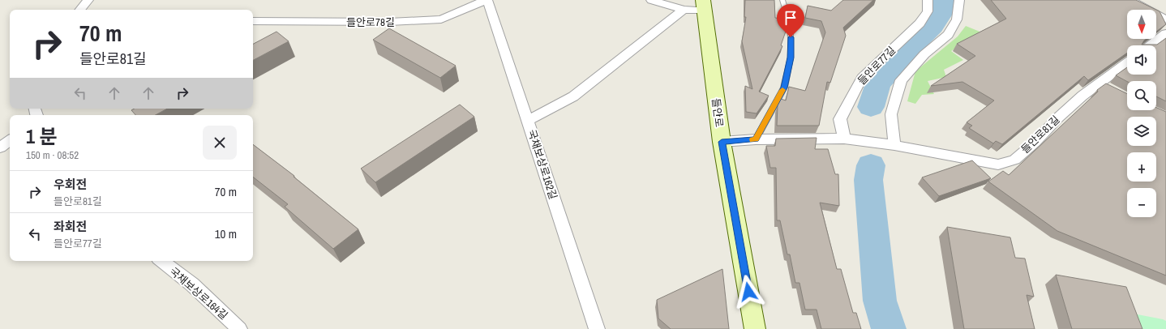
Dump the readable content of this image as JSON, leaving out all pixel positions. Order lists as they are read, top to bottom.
{
  "streets": {
    "main road": ["들안로"],
    "street": [
      "들안로78길",
      "들안로77길",
      "들안로81길",
      "국채보상로162길",
      "국채보상로164길"
    ]
  },
  "crossings": [
    ["들안로78길", "국채보상로162길"],
    ["들안로77길", "들안로81길"]
  ],
  "north": "bottom",
  "page": {
    "map_buttons": ["+", "−"],
    "turn": ["70 m", "들안로81길"],
    "heading": ["1 분", "150 m · 08:52"],
    "list": [
      {
        "name": "우회전",
        "note": "들안로81길",
        "value": "70 m"
      },
      {
        "name": "좌회전",
        "note": "들안로77길",
        "value": "10 m"
      }
    ]
  }
}
